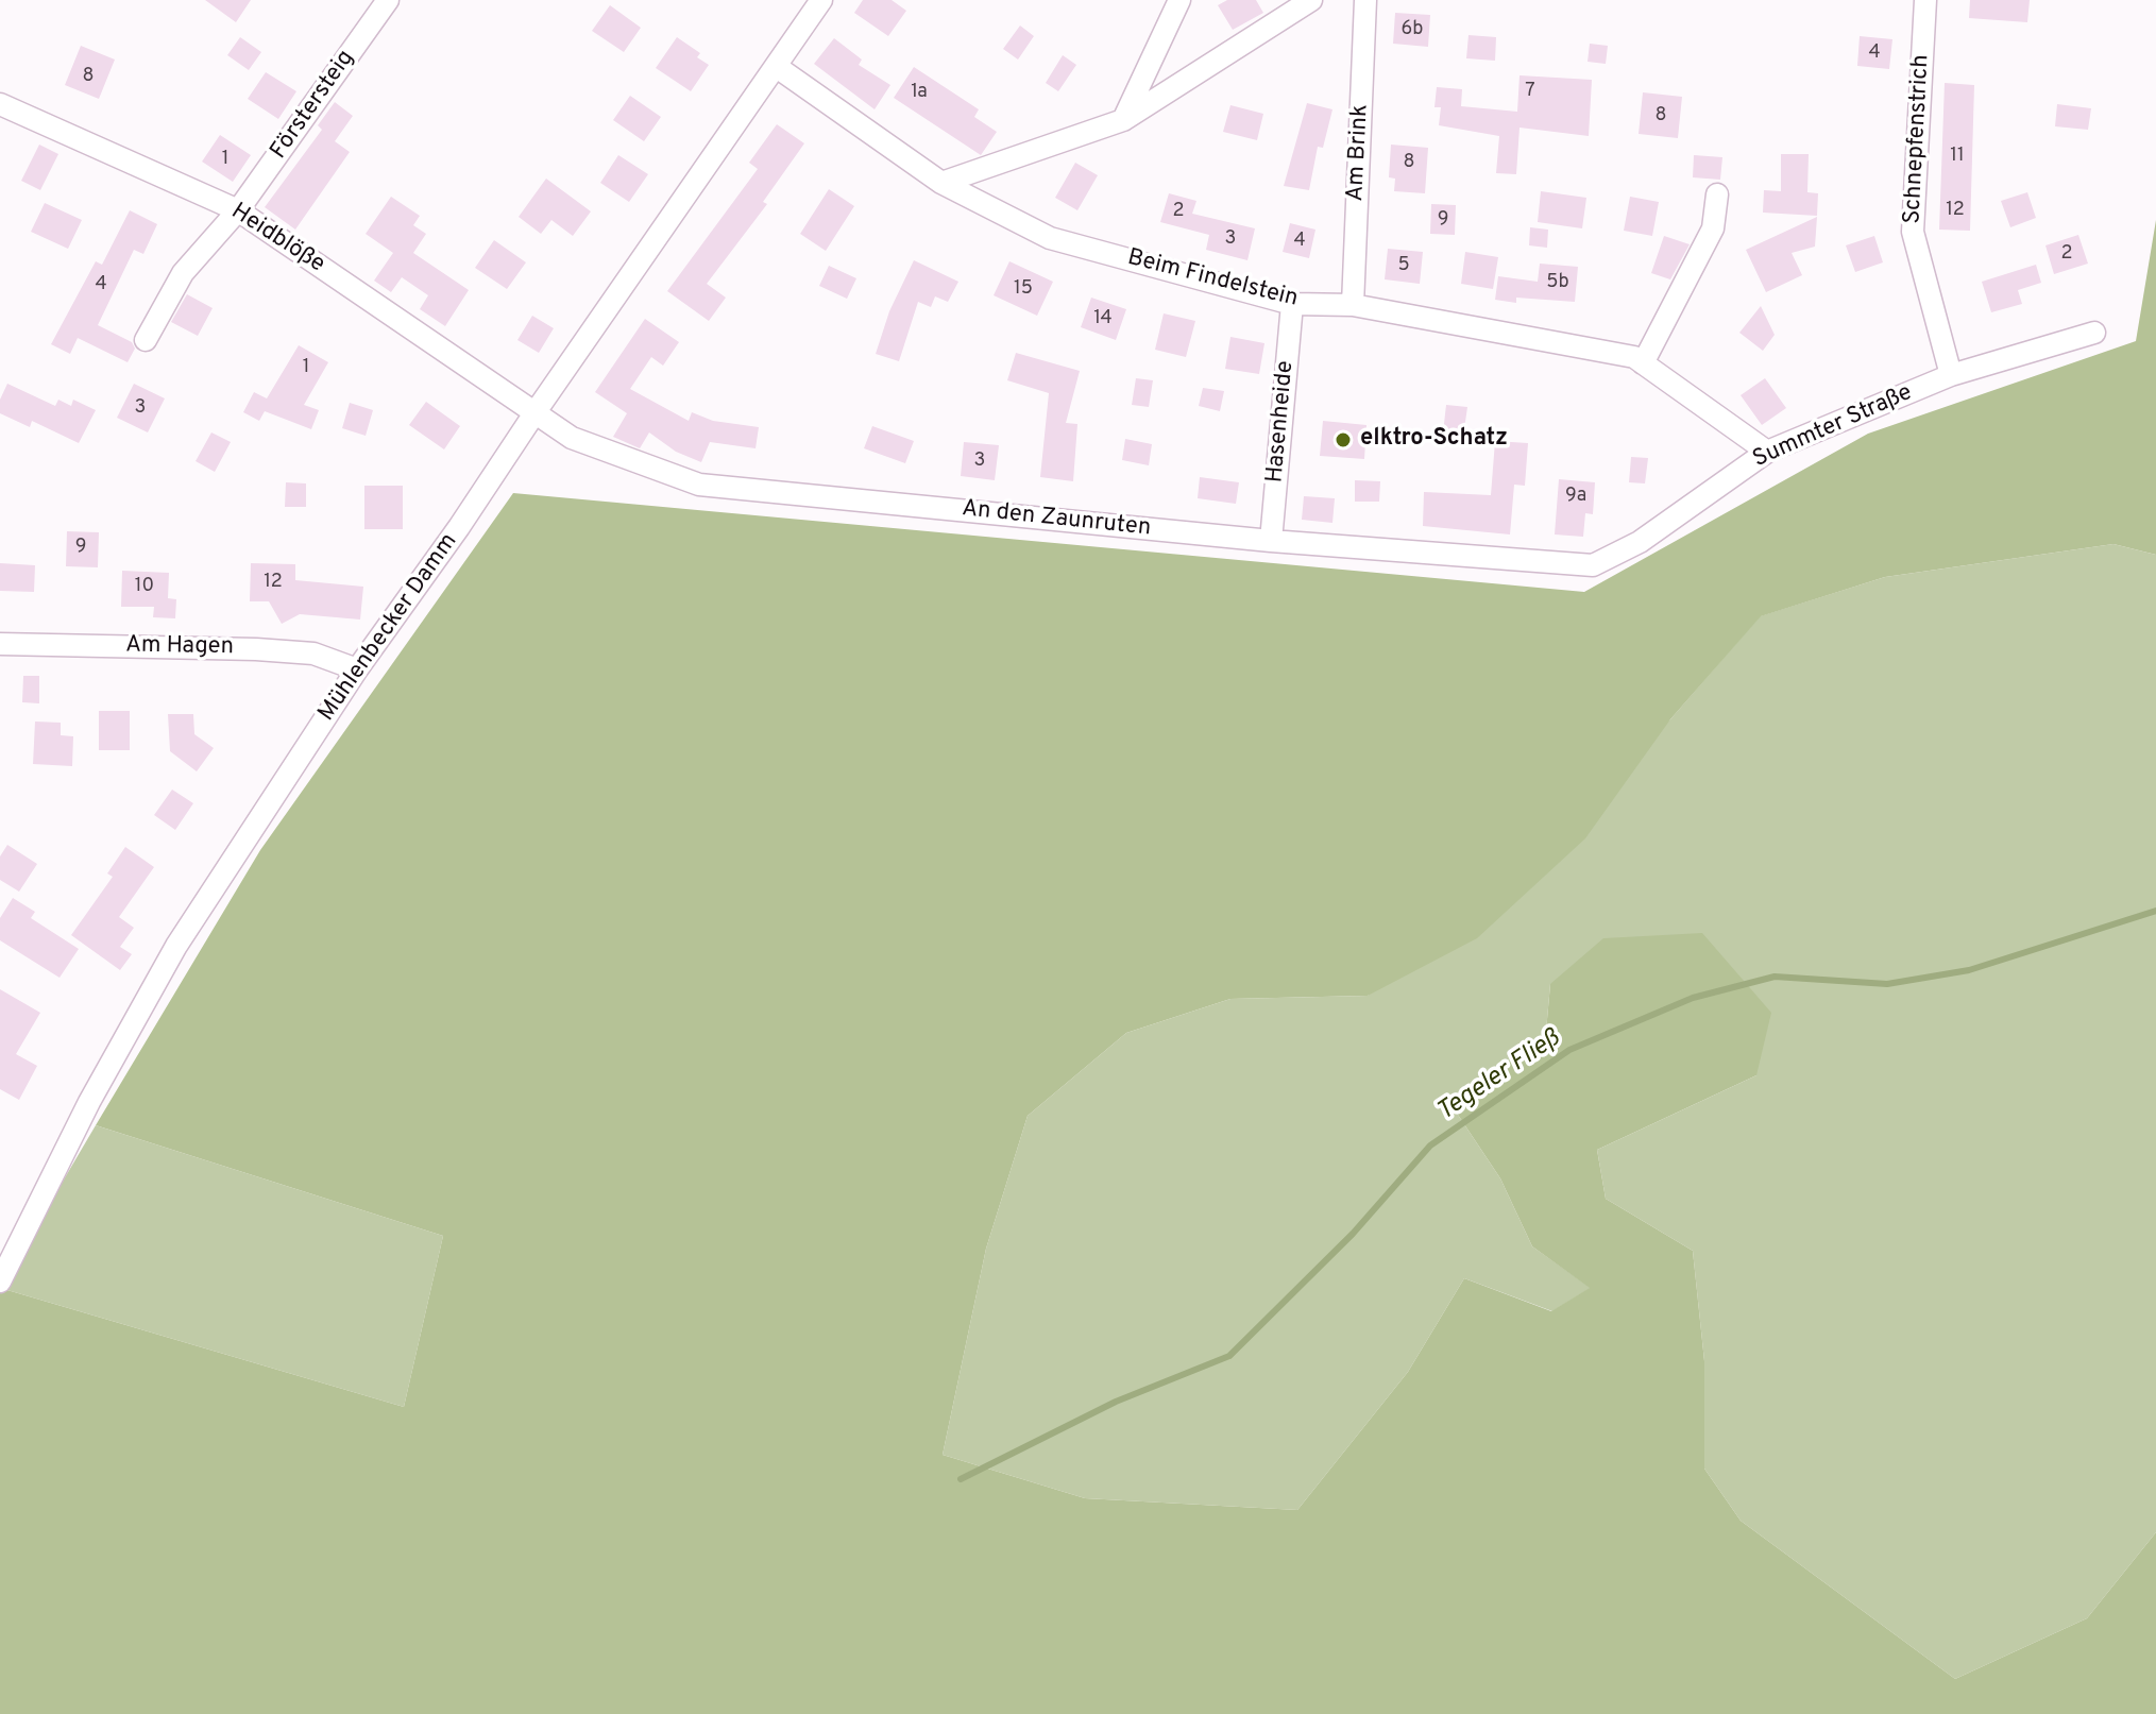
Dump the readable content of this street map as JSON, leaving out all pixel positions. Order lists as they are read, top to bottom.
{
  "streets": {
    "street": [
      "Förstersteig",
      "Schnepfenstrich",
      "Am Brink",
      "Heidblöße",
      "Beim Findelstein",
      "Hasenheide",
      "Summter Straße",
      "An den Zaunruten",
      "Mühlenbecker Damm",
      "Am Hagen"
    ]
  },
  "crossings": [
    ["Förstersteig", "Heidblöße"],
    ["Schnepfenstrich", "Summter Straße"],
    ["Am Brink", "Beim Findelstein"],
    ["Heidblöße", "An den Zaunruten"],
    ["Heidblöße", "Mühlenbecker Damm"],
    ["Beim Findelstein", "Hasenheide"],
    ["Beim Findelstein", "Summter Straße"],
    ["Beim Findelstein", "Mühlenbecker Damm"],
    ["Hasenheide", "An den Zaunruten"],
    ["Summter Straße", "An den Zaunruten"],
    ["An den Zaunruten", "Mühlenbecker Damm"],
    ["Mühlenbecker Damm", "Am Hagen"]
  ],
  "water": ["Tegeler Fließ"],
  "places": ["elktro-Schatz"],
  "house_numbers": [
    "6b",
    "4",
    "8",
    "7",
    "1a",
    "8",
    "11",
    "1",
    "8",
    "12",
    "2",
    "9",
    "3",
    "4",
    "2",
    "5",
    "5b",
    "4",
    "15",
    "14",
    "1",
    "3",
    "3",
    "9a",
    "9",
    "12",
    "10"
  ]
}
